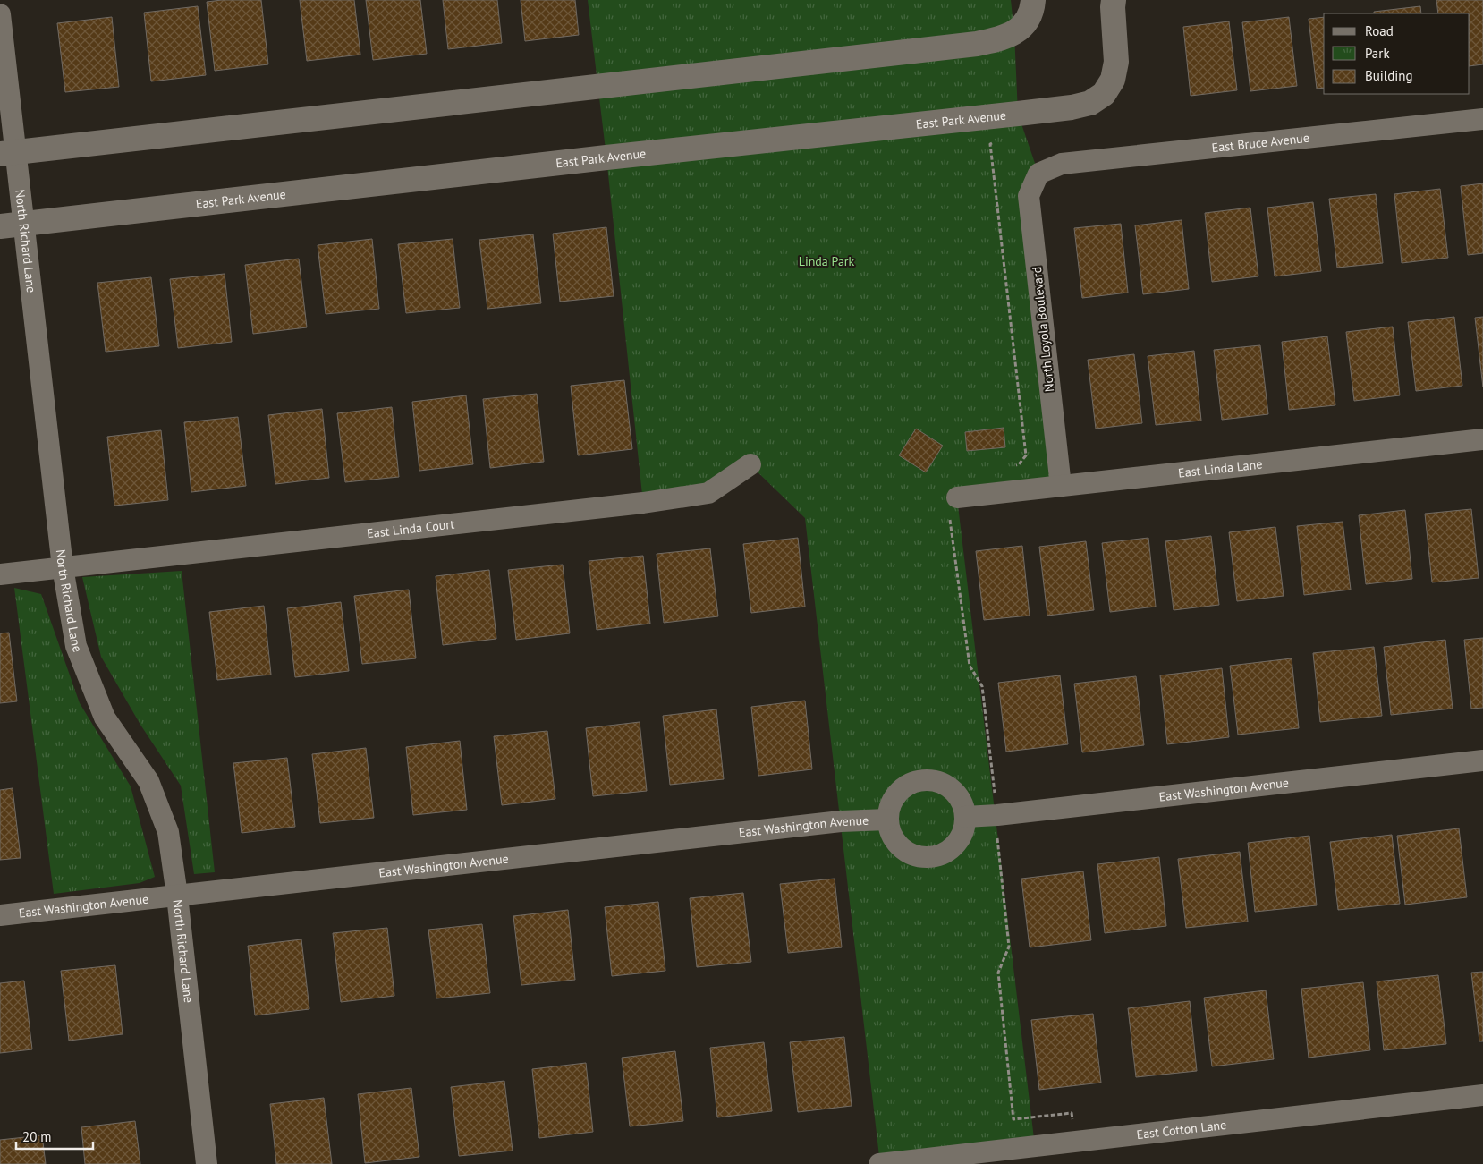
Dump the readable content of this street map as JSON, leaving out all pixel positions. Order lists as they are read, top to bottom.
{
  "streets": {
    "street": [
      "East Park Avenue",
      "East Bruce Avenue",
      "North Richard Lane",
      "North Loyola Boulevard",
      "East Linda Lane",
      "East Linda Court",
      "East Washington Avenue",
      "East Cotton Lane"
    ]
  },
  "crossings": [
    ["East Park Avenue", "North Richard Lane"],
    ["East Bruce Avenue", "North Loyola Boulevard"],
    ["North Richard Lane", "East Linda Court"],
    ["North Richard Lane", "East Washington Avenue"],
    ["North Loyola Boulevard", "East Linda Lane"]
  ],
  "parks": ["Linda Park"],
  "legend": ["Road", "Park", "Building"],
  "scale_bar": "20 m"
}
